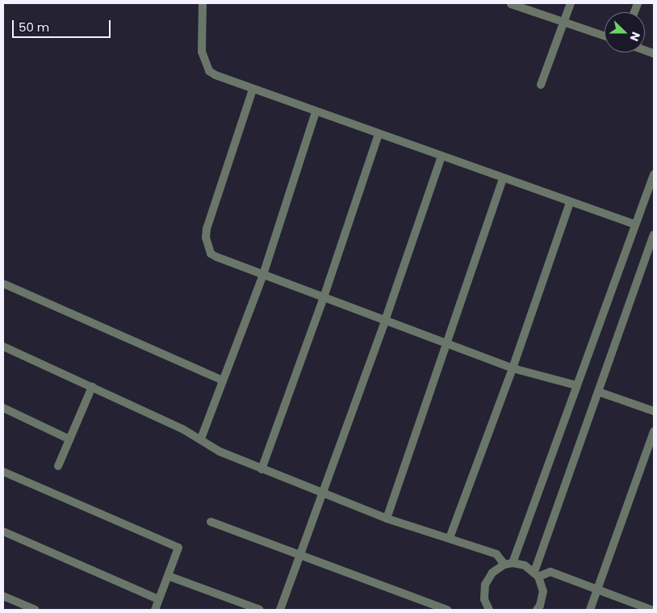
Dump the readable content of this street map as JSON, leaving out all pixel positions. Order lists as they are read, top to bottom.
{
  "scale_bar": "50 m",
  "north": "right"
}
